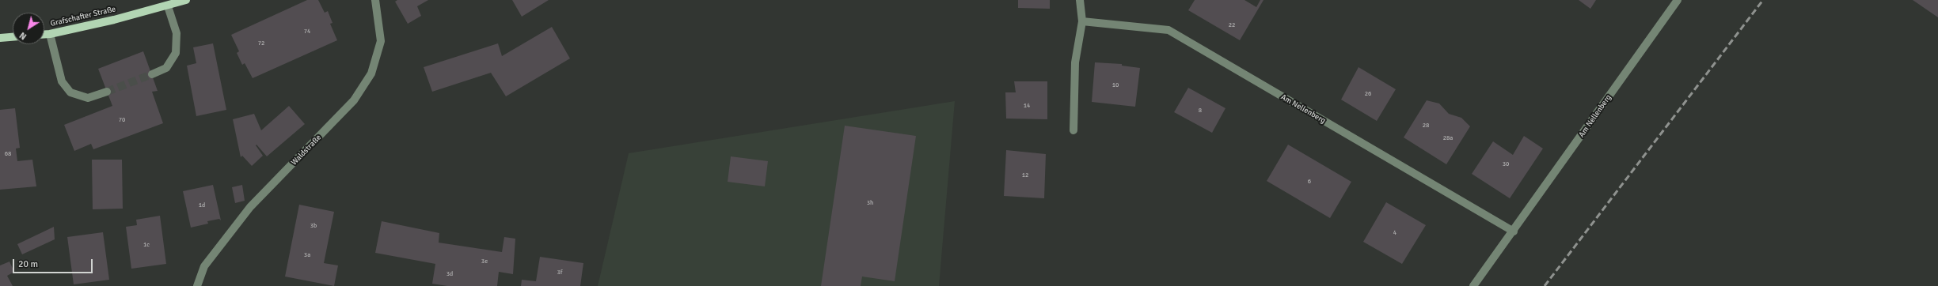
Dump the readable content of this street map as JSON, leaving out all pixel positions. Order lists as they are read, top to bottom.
{
  "streets": {
    "main road": ["Grafschafter Straße"],
    "street": ["Am Nellenberg", "Waldstraße"]
  },
  "house_numbers": [
    "22",
    "74",
    "72",
    "10",
    "26",
    "14",
    "8",
    "70",
    "28",
    "28a",
    "68",
    "30",
    "12",
    "6",
    "3h",
    "1d",
    "3b",
    "4",
    "1c",
    "3a",
    "3e",
    "3f",
    "3d"
  ],
  "scale_bar": "20 m",
  "north": "bottom left"
}
